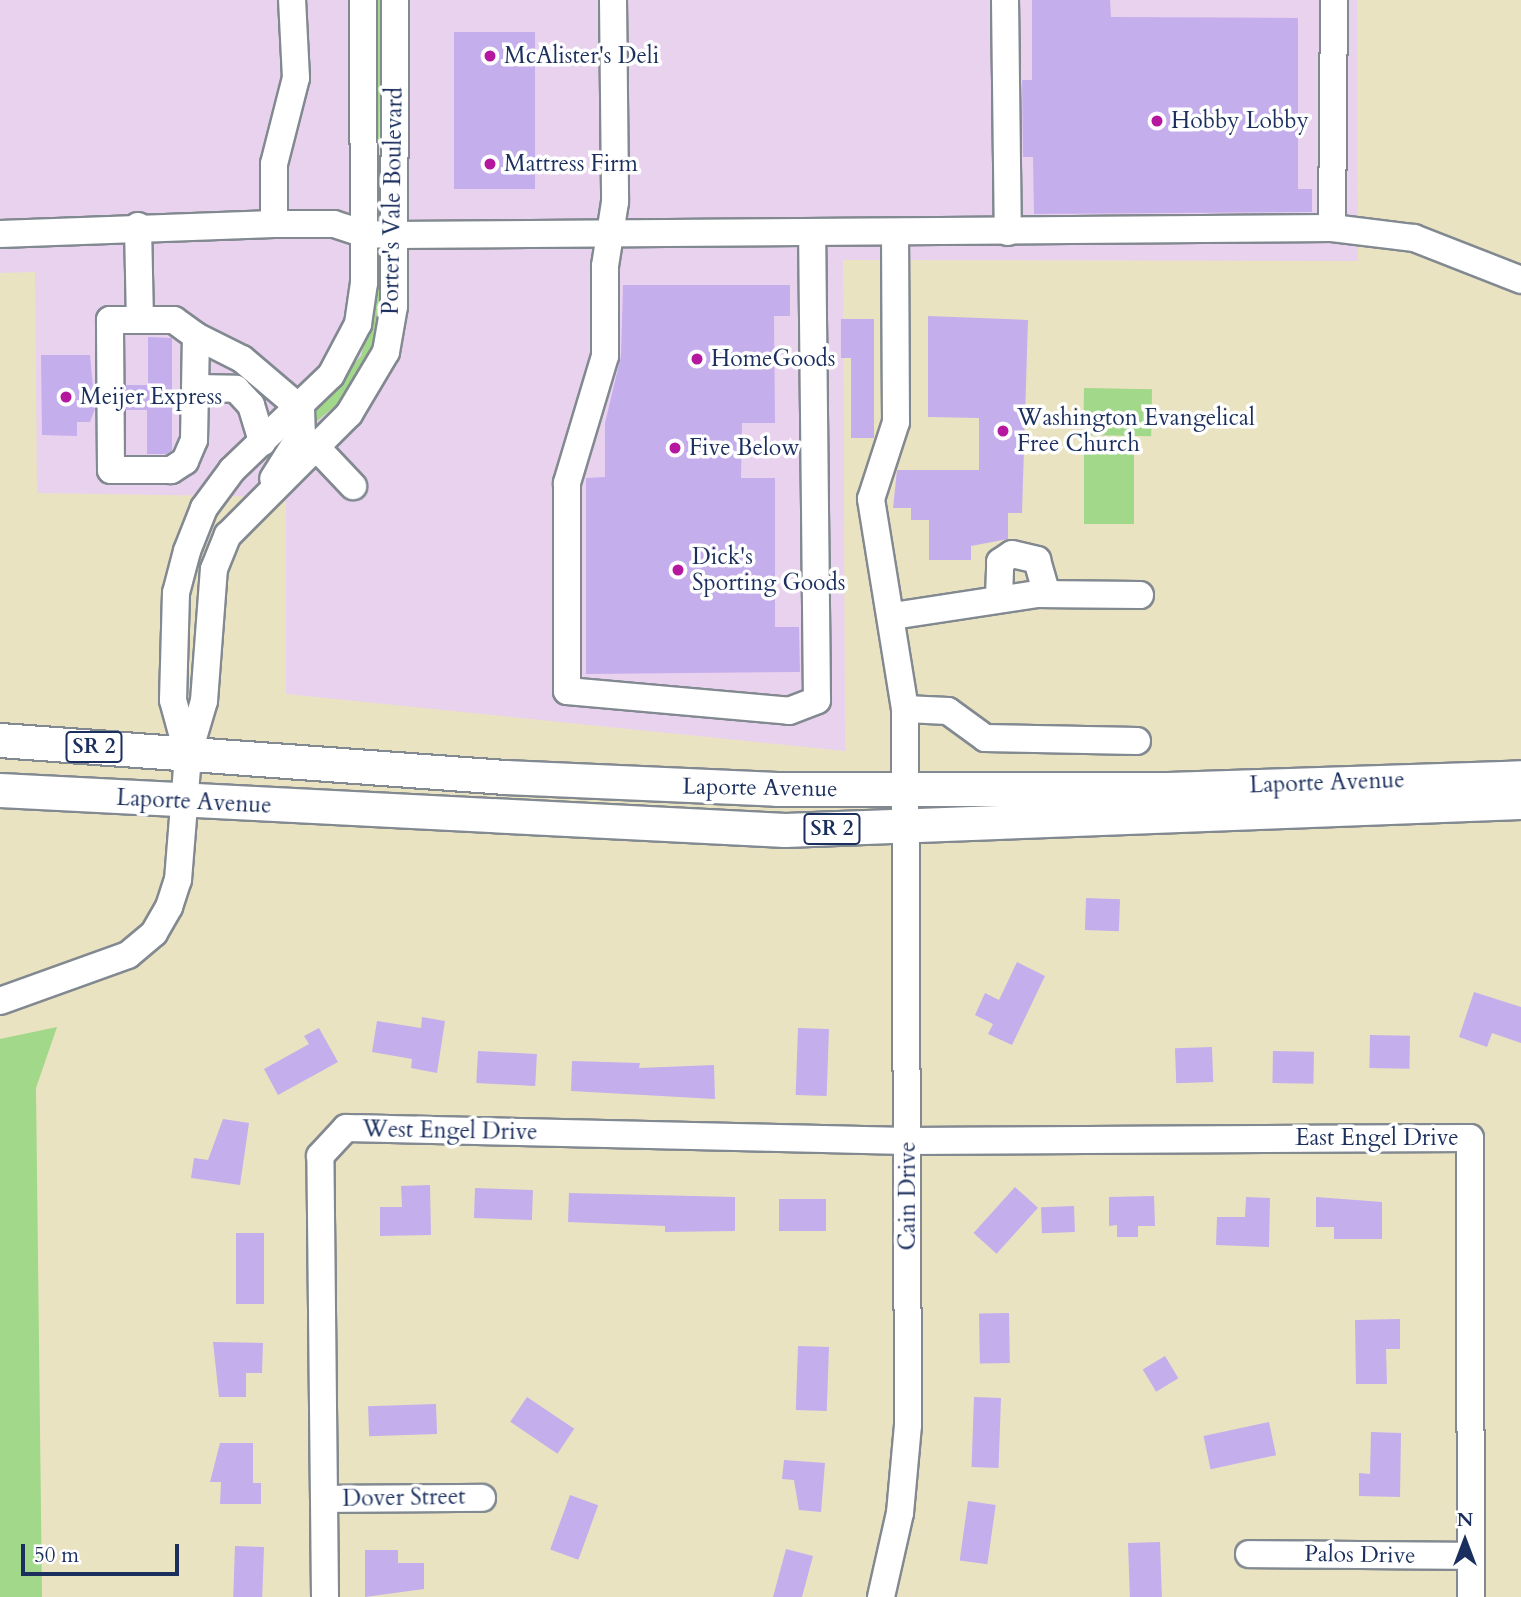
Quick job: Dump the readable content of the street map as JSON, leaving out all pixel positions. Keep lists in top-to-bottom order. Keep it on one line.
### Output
{"streets":{"main road":["SR 2","Laporte Avenue"],"street":["Porter's Vale Boulevard","West Engel Drive","East Engel Drive","Cain Drive","Dover Street","Palos Drive"]},"crossings":[["Porter's Vale Boulevard","Laporte Avenue"],["Laporte Avenue","Cain Drive"],["West Engel Drive","East Engel Drive"],["West Engel Drive","Cain Drive"],["West Engel Drive","Dover Street"],["East Engel Drive","Cain Drive"],["East Engel Drive","Palos Drive"]],"places":["McAlister's Deli","Hobby Lobby","Mattress Firm","HomeGoods","Meijer Express","Washington Evangelical Free Church","Five Below","Dick's Sporting Goods"],"scale_bar":"50 m","north":"top"}
